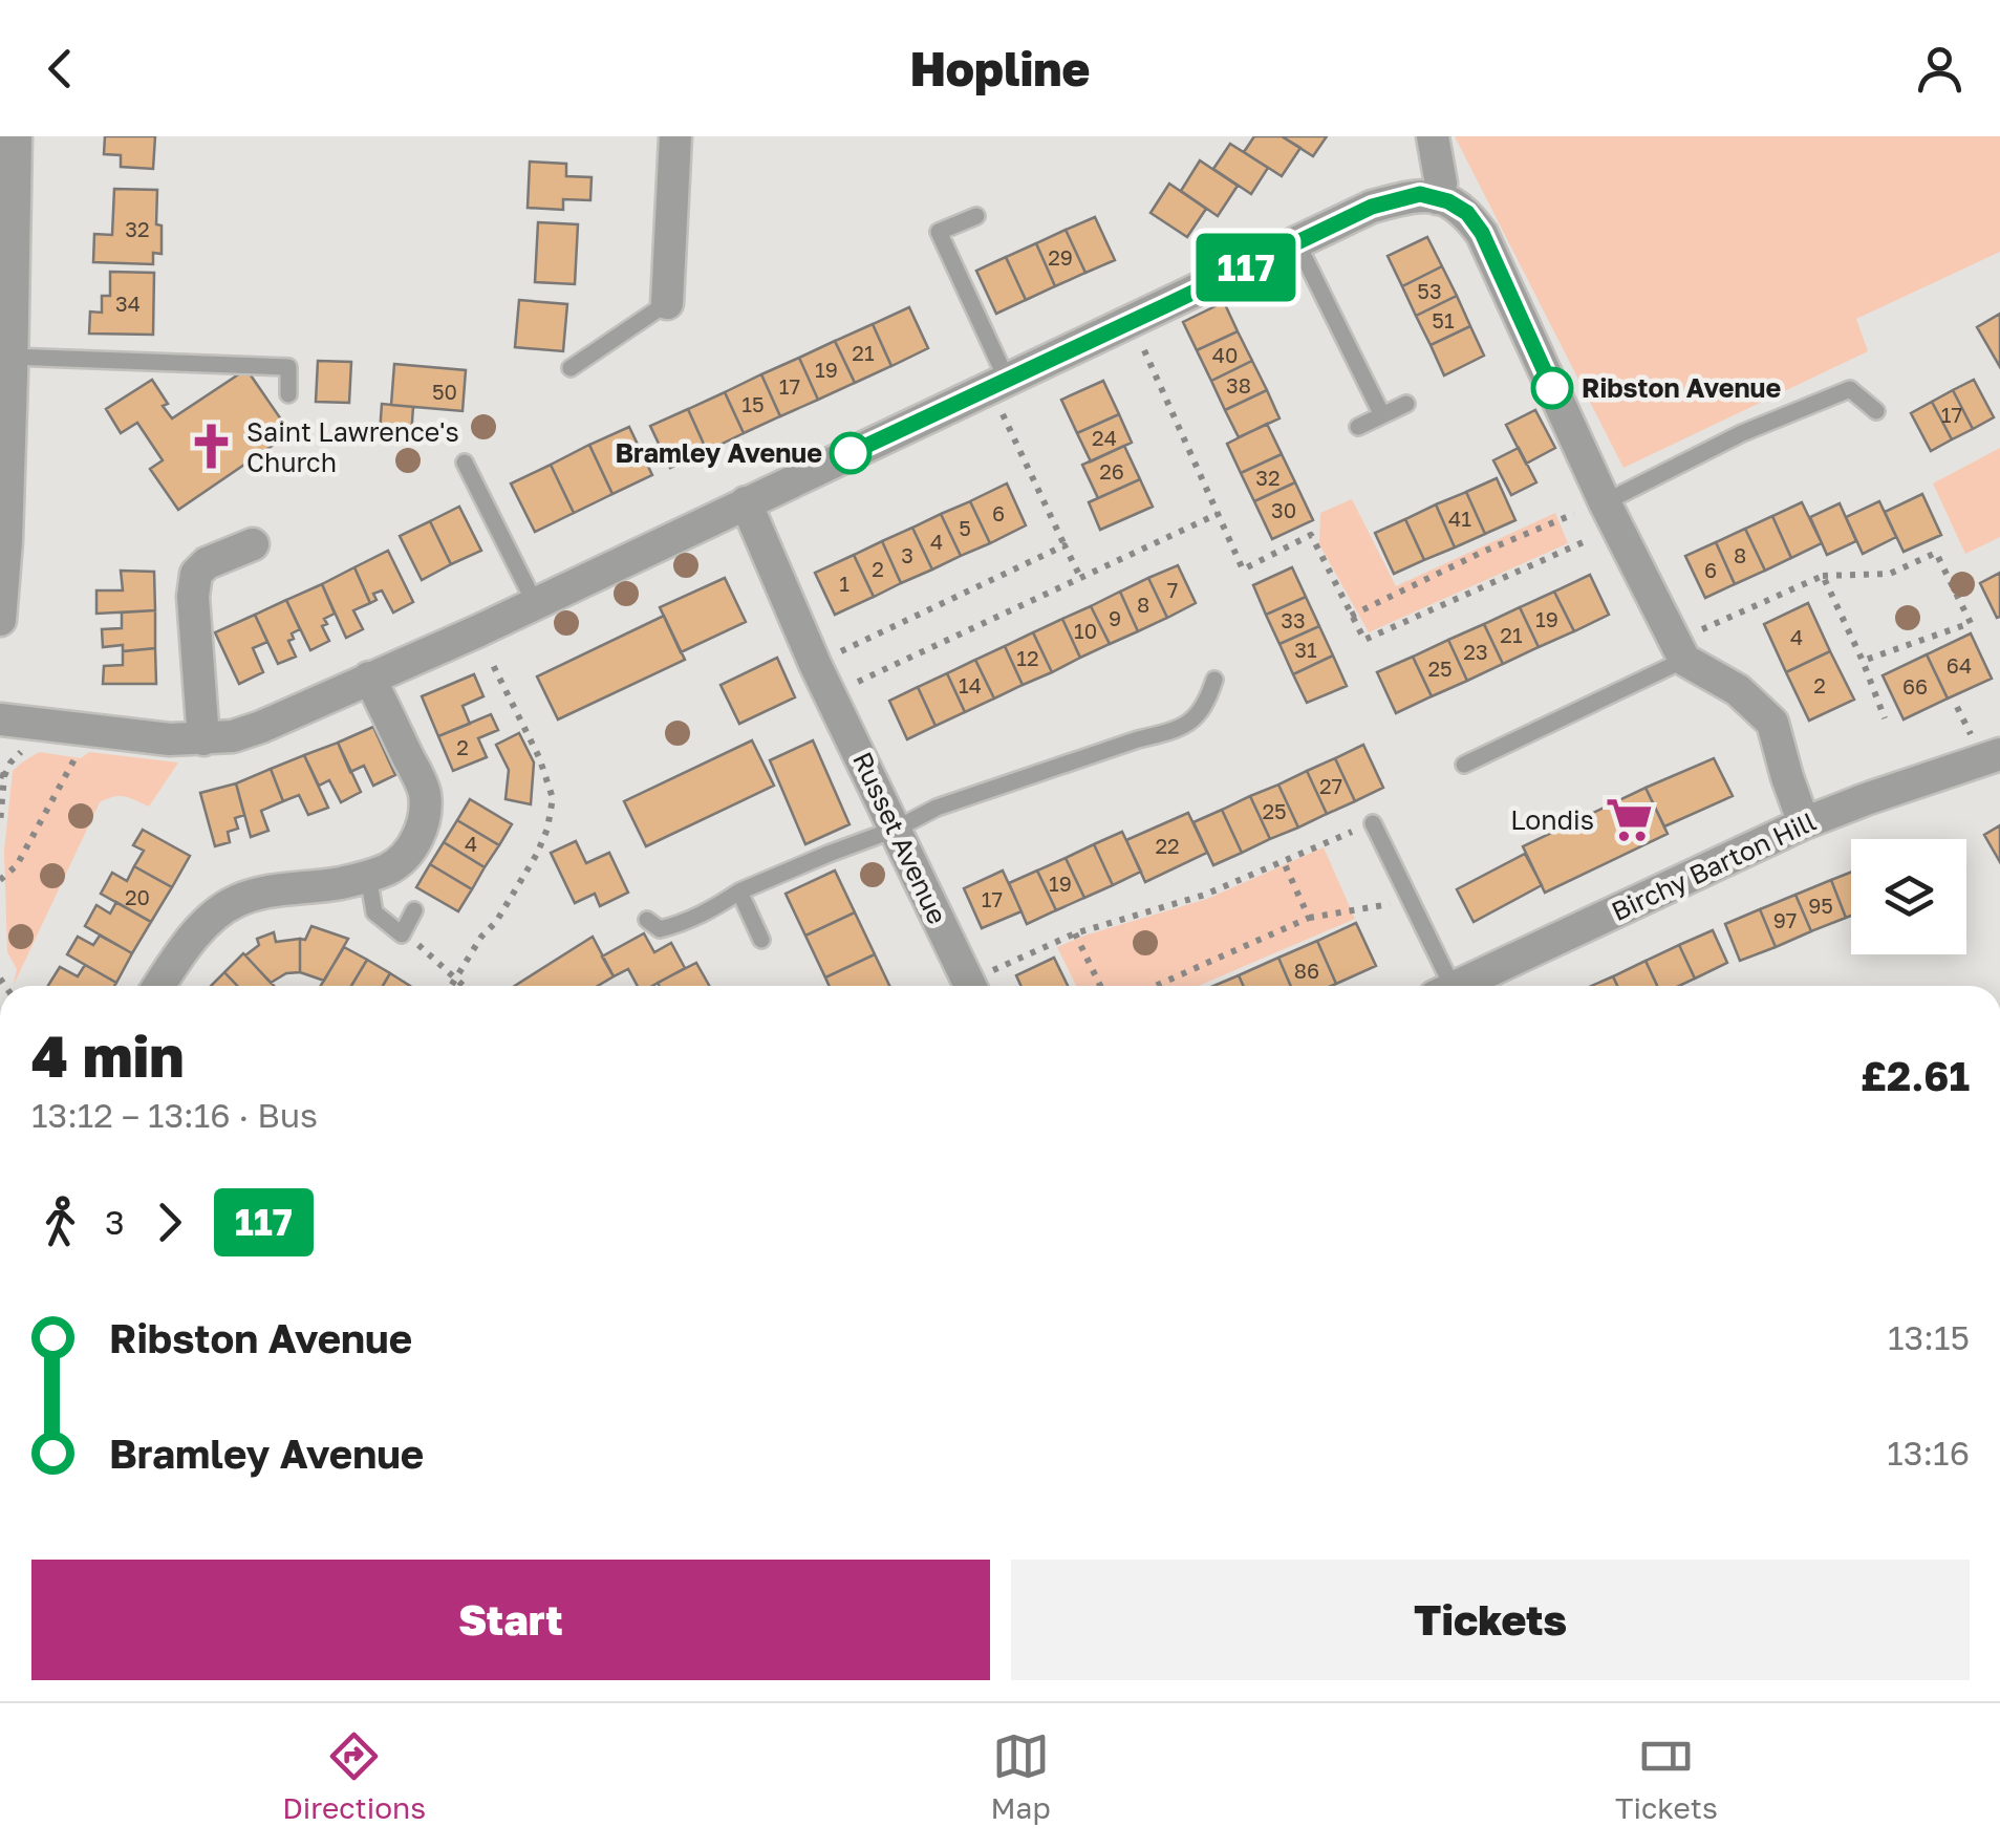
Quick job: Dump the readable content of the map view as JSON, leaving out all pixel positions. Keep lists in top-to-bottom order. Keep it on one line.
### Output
{"streets":{"street":["Russet Avenue","Birchy Barton Hill"]},"places":{"other":["Ribston Avenue","Bramley Avenue"],"church":["Saint Lawrence's Church"],"supermarket":["Londis"]},"lines":["bus line 117"],"house_numbers":["32","29","53","34","51","21","40","19","38","17","50","15","17","24","26","32","30","6","41","5","4","3","8","2","6","1","7","8","9","19","33","10","21","4","31","23","12","64","25","14","2","66","2","27","25","4","22","19","20","17","95","97","86"],"page":{"header":"Hopline","on_map":"117","heading":["4 min","13:12 – 13:16 · Bus","£2.61"],"legs":["3","117"],"list":[{"name":"Ribston Avenue","value":"13:15"},{"name":"Bramley Avenue","value":"13:16"}],"buttons":["Start","Tickets"],"tabs":["Directions","Map","Tickets"]}}
